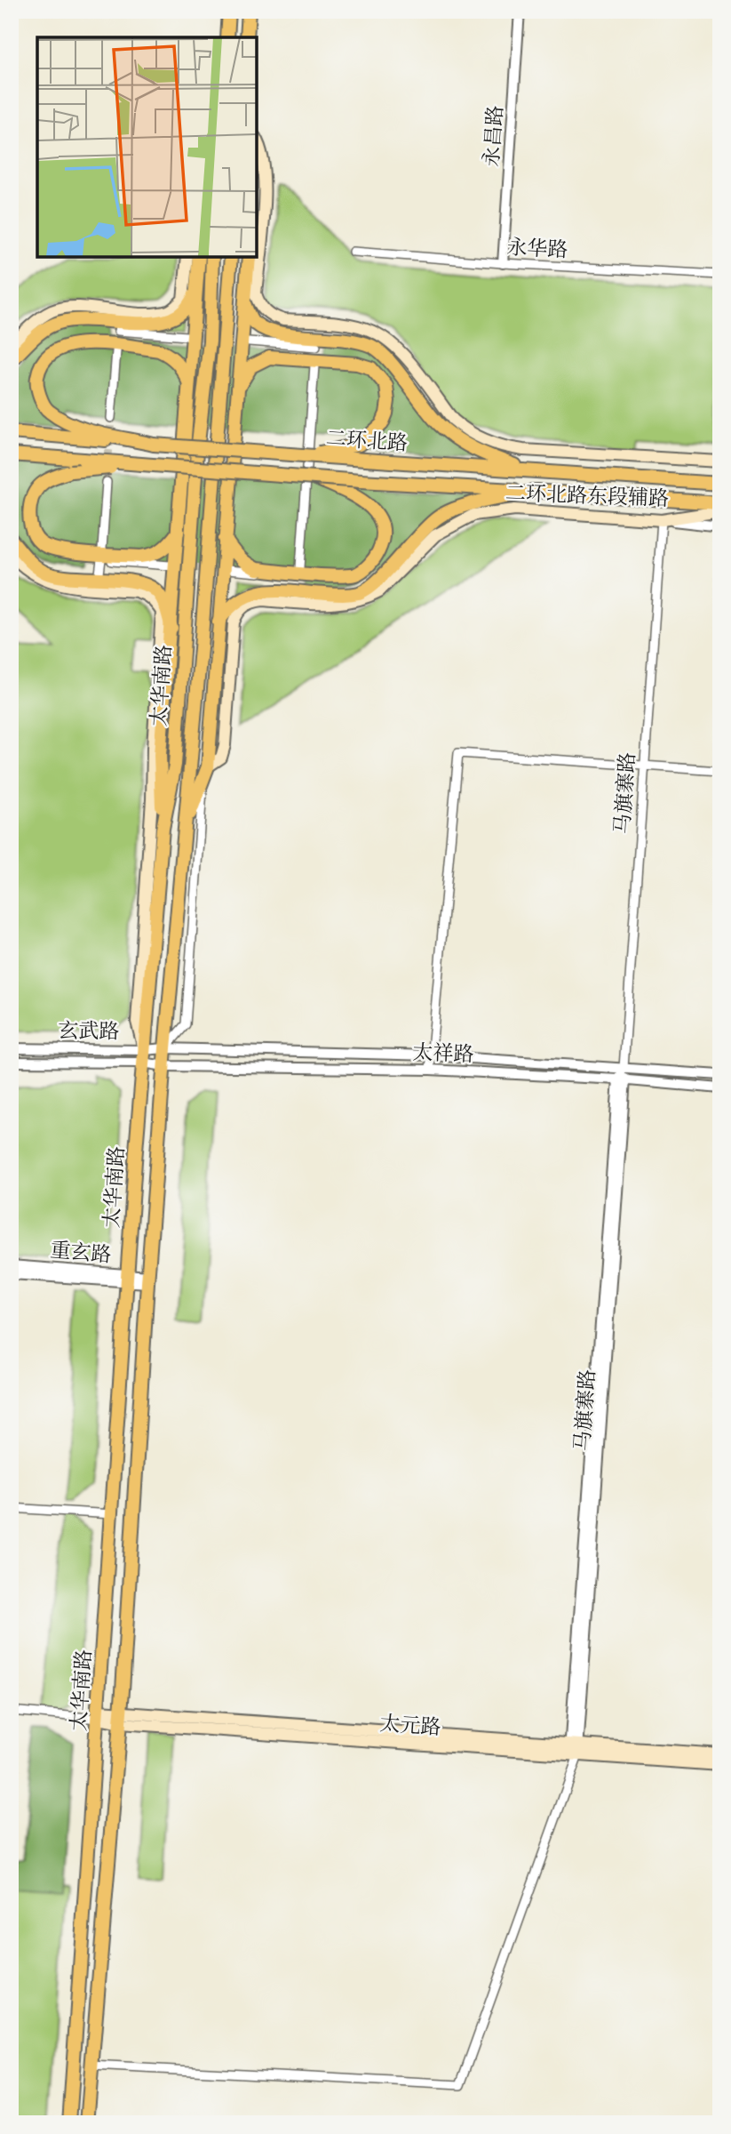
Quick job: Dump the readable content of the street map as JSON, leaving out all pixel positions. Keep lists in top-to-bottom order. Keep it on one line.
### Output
{"streets":{"main road":["二环北路","二环北路东段辅路","太华南路","太元路"],"street":["永昌路","永华路","马旗寨路","玄武路","太祥路","重玄路"]},"crossings":[["永昌路","永华路"],["二环北路东段辅路","马旗寨路"],["太华南路","玄武路"],["太华南路","太祥路"],["太华南路","重玄路"],["太华南路","太元路"],["马旗寨路","太祥路"],["马旗寨路","太元路"],["玄武路","太祥路"]]}
